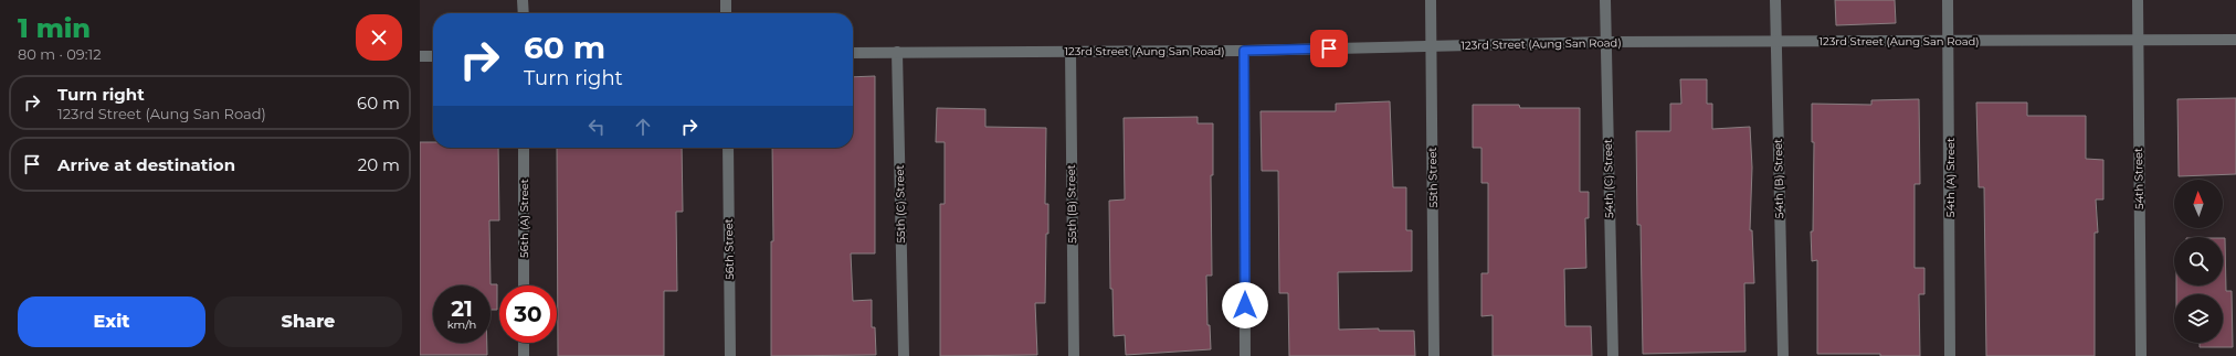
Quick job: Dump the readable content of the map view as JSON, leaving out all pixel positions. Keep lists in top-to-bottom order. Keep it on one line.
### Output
{"streets":{"street":["123rd Street (Aung San Road)","55th Street","54th (A) Street","54th (C) Street","54th (B) Street","54th Street","55th (C) Street","55th (B) Street","56th (A) Street","56th Street"]},"crossings":[["123rd Street (Aung San Road)","55th Street"],["123rd Street (Aung San Road)","54th (A) Street"],["123rd Street (Aung San Road)","54th (C) Street"],["123rd Street (Aung San Road)","54th (B) Street"],["123rd Street (Aung San Road)","54th Street"],["123rd Street (Aung San Road)","55th (C) Street"],["123rd Street (Aung San Road)","55th (B) Street"]],"north":"top","page":{"heading":["1 min","80 m · 09:12"],"turn":["60 m","Turn right"],"list":[{"name":"Turn right","note":"123rd Street (Aung San Road)","value":"60 m"},{"name":"Arrive at destination","value":"20 m"}],"speed":"21 km/h","limit":"30","buttons":["Exit","Share"]}}
